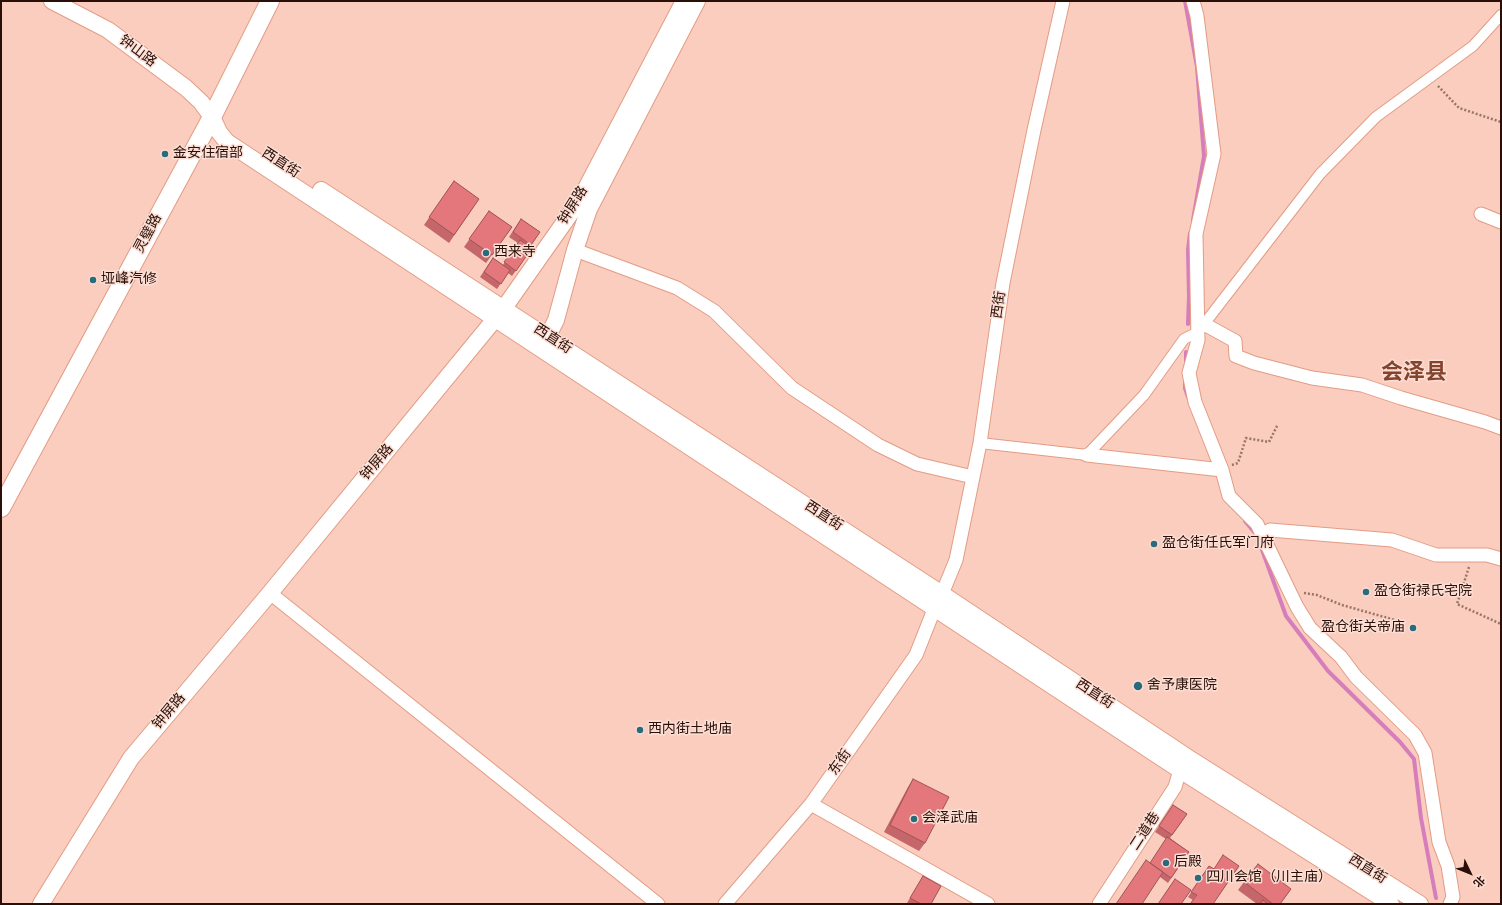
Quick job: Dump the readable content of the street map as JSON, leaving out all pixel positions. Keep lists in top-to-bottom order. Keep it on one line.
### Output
{"streets":{"main road":["灵璧路"],"street":["钟山路","西直街","钟屏路","西街","东街","二道巷"]},"crossings":[["钟山路","西直街"],["钟山路","灵璧路"],["西直街","钟屏路"],["西直街","灵璧路"],["西直街","西街"],["西直街","东街"],["西直街","二道巷"],["西街","东街"]],"districts":["会泽县"],"places":["金安住宿部","西来寺","垭峰汽修","盈仓街任氏军门府","盈仓街禄氏宅院","盈仓街关帝庙","舍予康医院","西内街土地庙","会泽武庙","后殿","四川会馆（川主庙）"],"north":"bottom right"}
